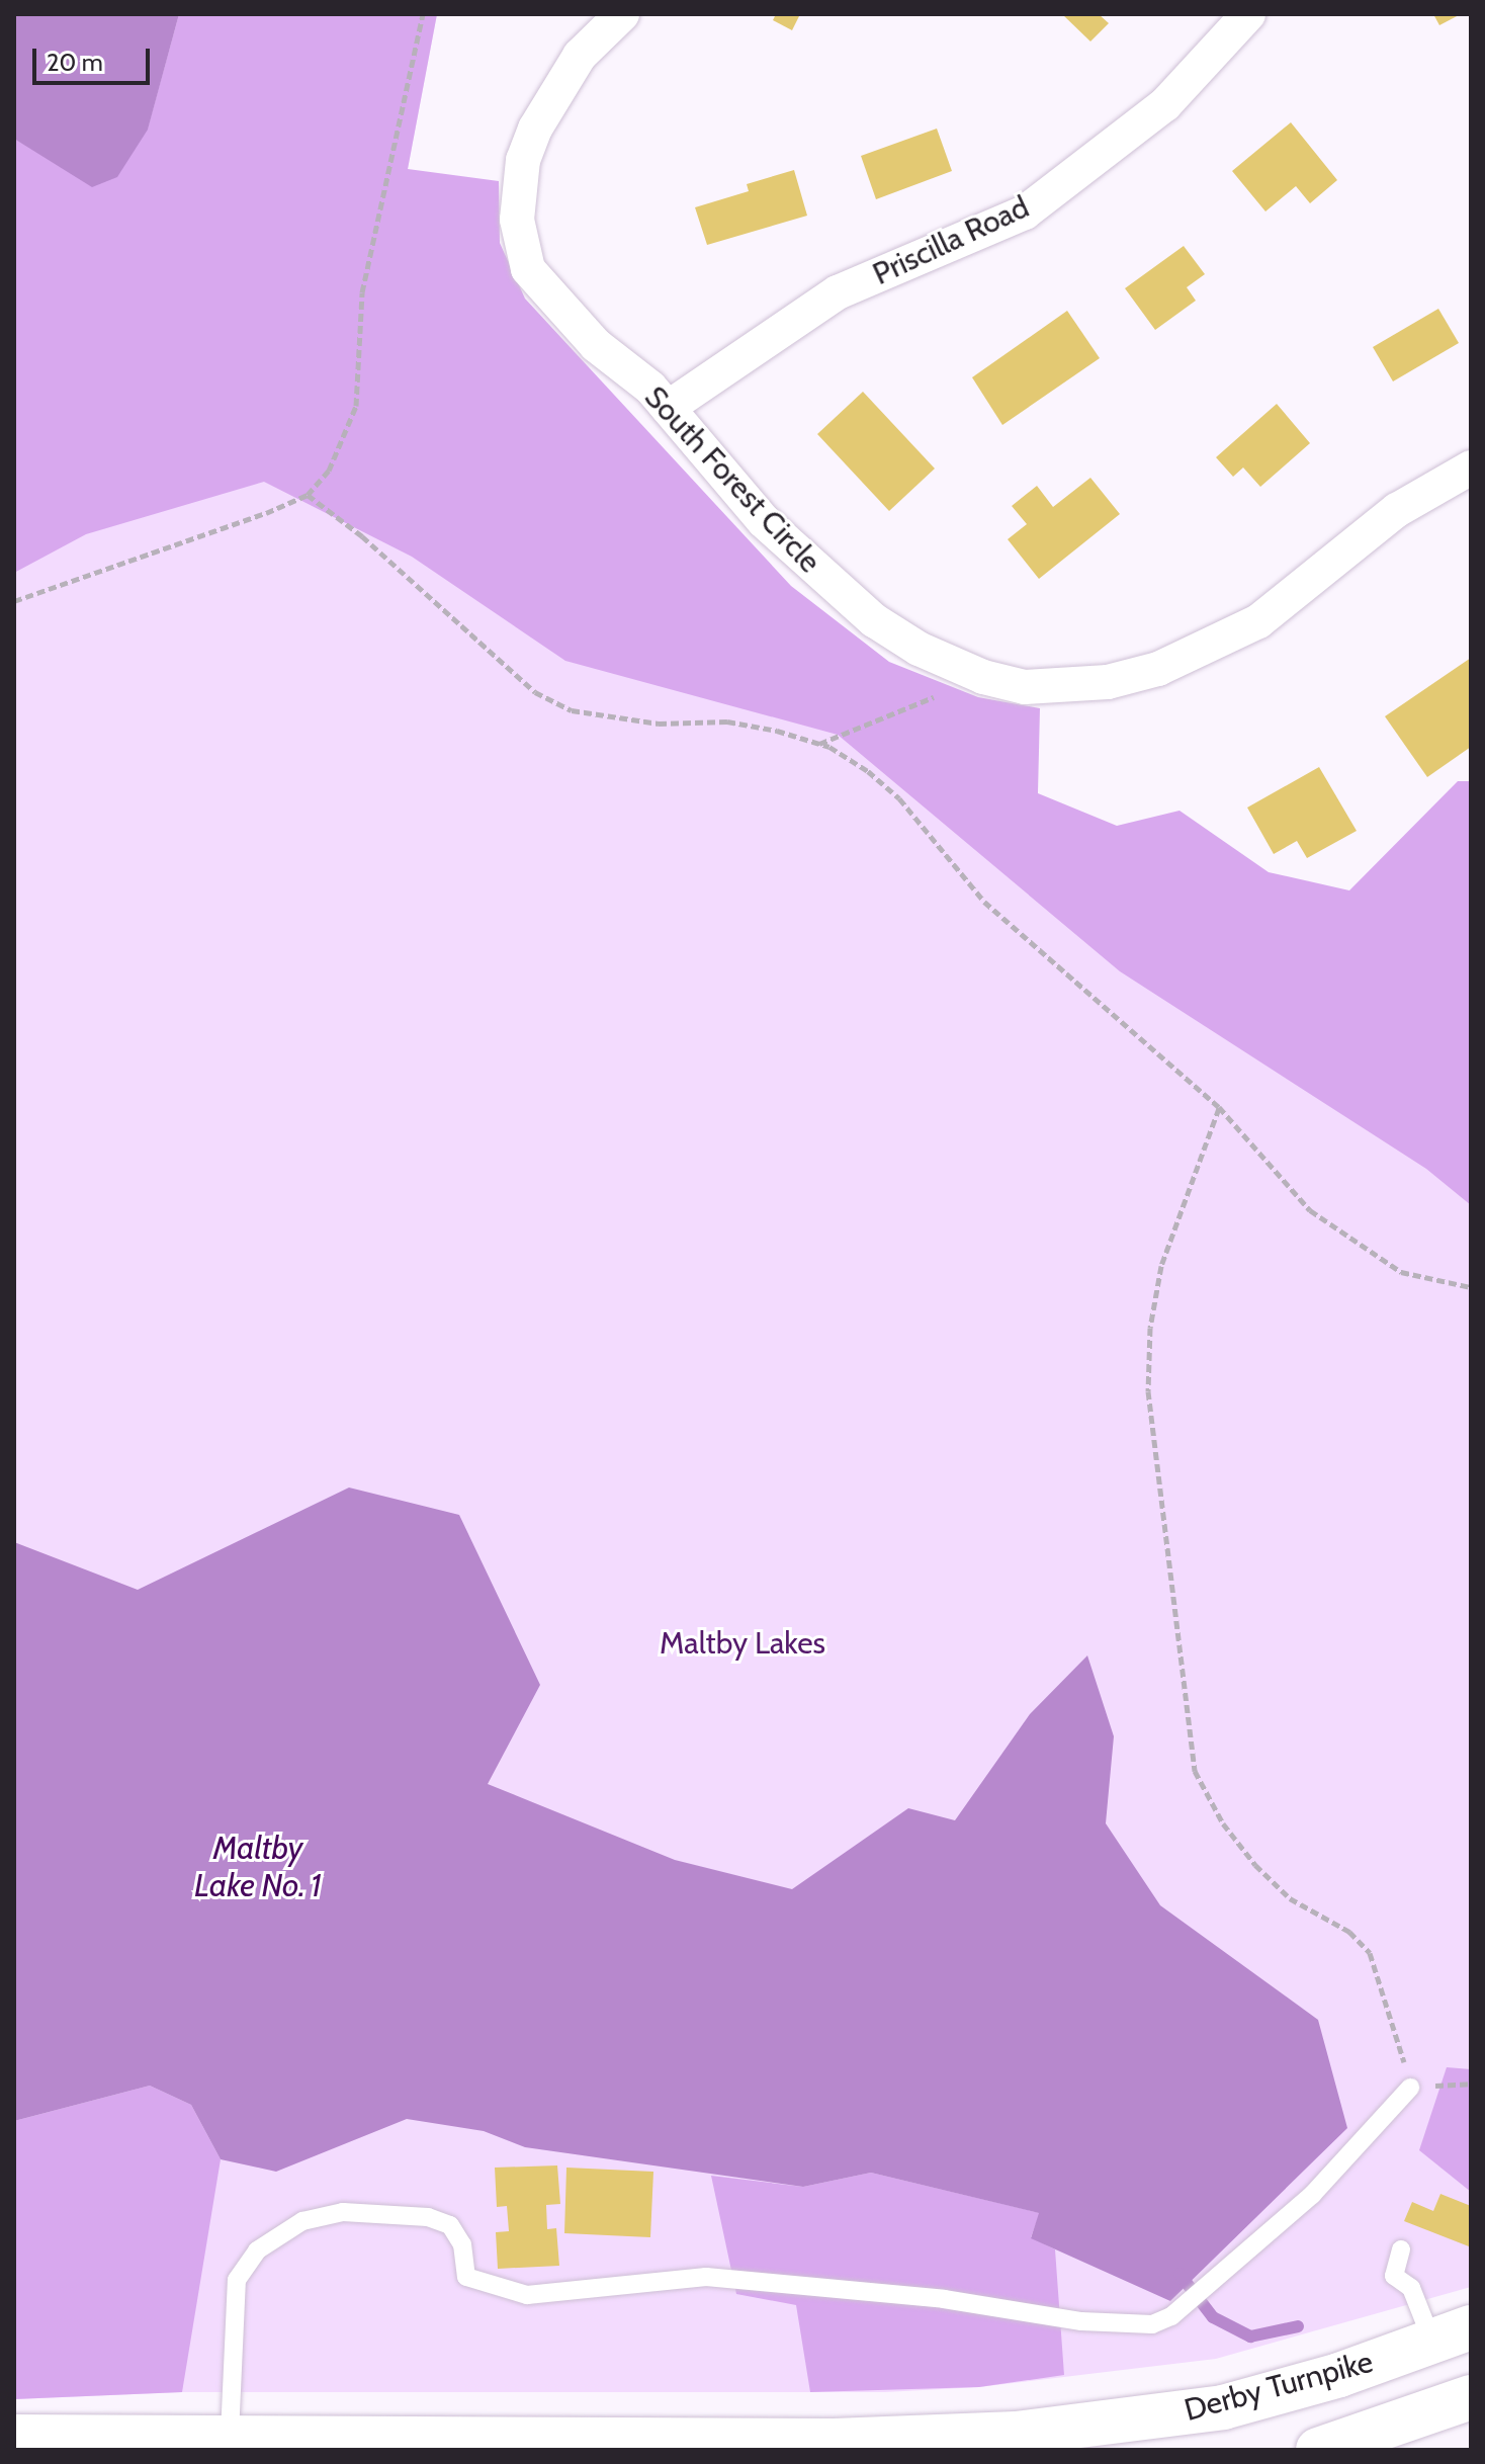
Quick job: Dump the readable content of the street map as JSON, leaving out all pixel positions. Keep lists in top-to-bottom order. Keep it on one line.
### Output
{"streets":{"highway":["Derby Turnpike"],"street":["Priscilla Road","South Forest Circle"]},"crossings":[["Priscilla Road","South Forest Circle"]],"water":["Maltby Lake No. 1"],"parks":["Maltby Lakes"],"scale_bar":"20 m"}
